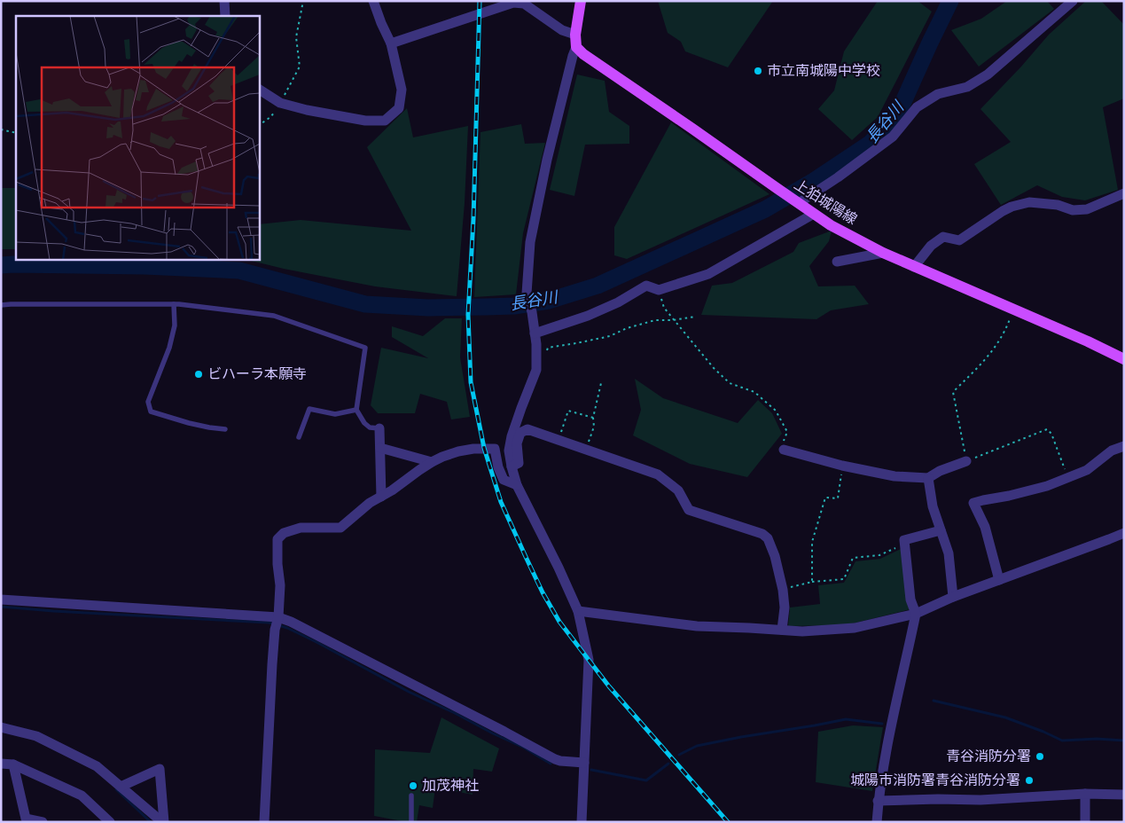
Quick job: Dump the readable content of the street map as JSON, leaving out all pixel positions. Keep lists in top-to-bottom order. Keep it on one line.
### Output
{"streets":{"main road":["上狛城陽線"]},"water":["長谷川"],"places":["市立南城陽中学校","ビハーラ本願寺","青谷消防分署","城陽市消防署青谷消防分署","加茂神社"]}
